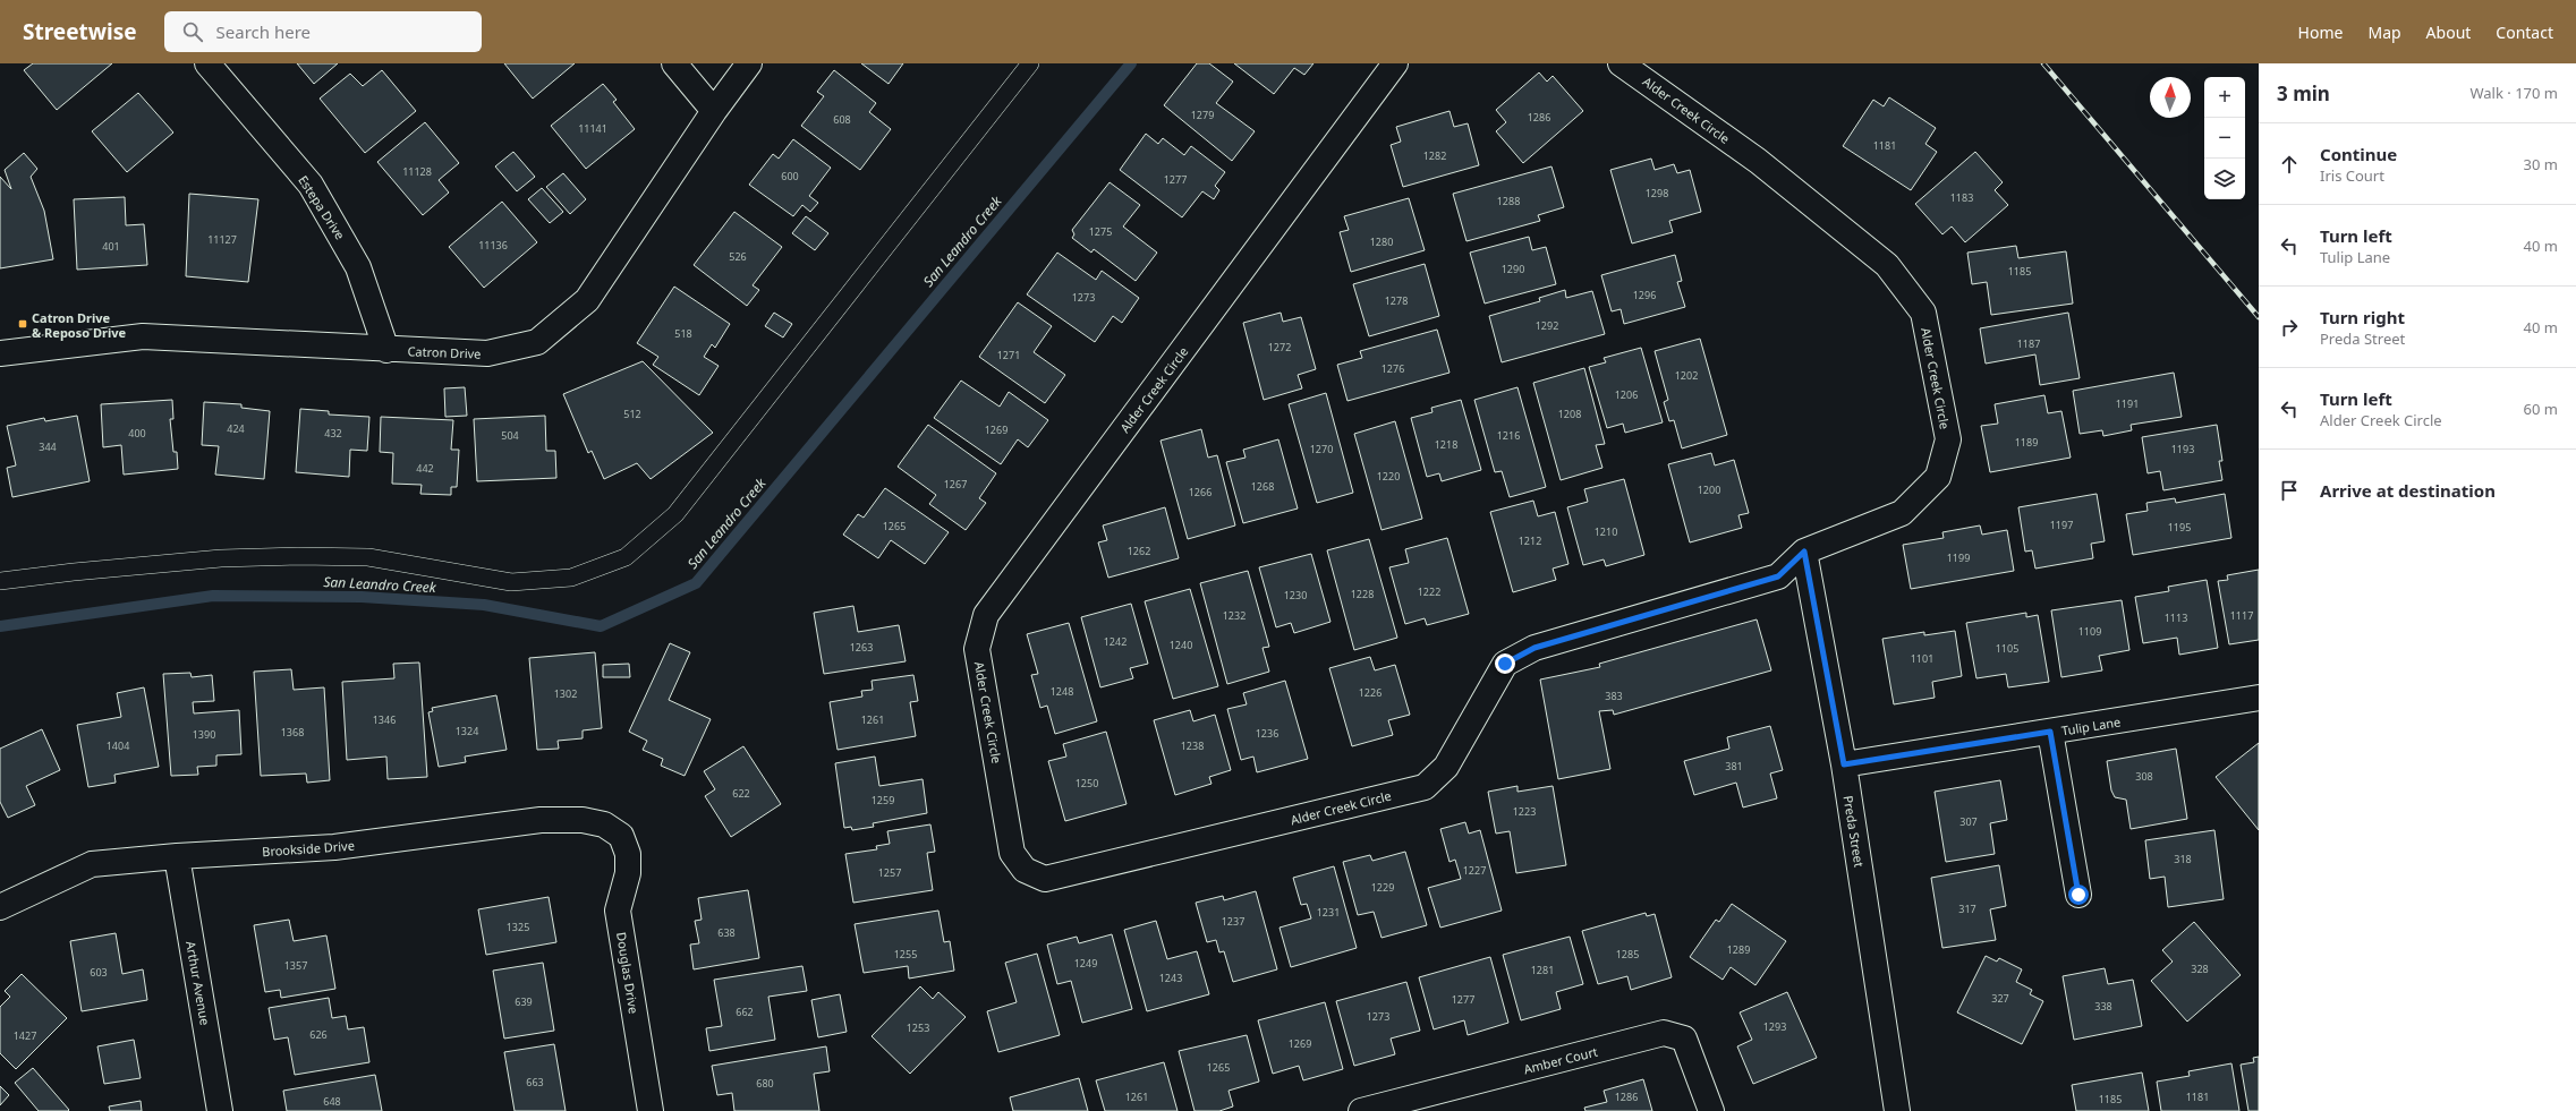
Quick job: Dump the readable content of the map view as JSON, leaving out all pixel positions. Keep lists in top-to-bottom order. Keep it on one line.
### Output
{"streets":{"street":["Alder Creek Circle","Estepa Drive","Catron Drive","Tulip Lane","Preda Street","Brookside Drive","Douglas Drive","Arthur Avenue","Amber Court"]},"crossings":[["Alder Creek Circle","Preda Street"],["Estepa Drive","Catron Drive"],["Tulip Lane","Preda Street"],["Brookside Drive","Douglas Drive"],["Brookside Drive","Arthur Avenue"]],"water":["San Leandro Creek"],"places":{"transit":["Catron Drive & Reposo Drive"]},"house_numbers":["1279","1286","608","11141","1181","1282","11128","600","1277","1298","1183","1288","1275","11127","1280","11136","401","526","1290","1185","1296","1273","1278","1292","518","1187","1272","1271","1276","1202","1206","1191","512","1208","424","1269","400","432","504","1216","1189","1218","344","1270","1193","442","1220","1267","1268","1200","1266","1197","1265","1195","1210","1212","1262","1199","1222","1228","1230","1232","1117","1113","1109","1242","1240","1263","1105","1101","1248","1226","1302","383","1346","1261","1324","1368","1236","1390","1404","1238","381","308","1250","622","1259","1223","307","318","1227","1257","1229","317","1231","1237","1325","638","1289","1255","1285","1249","1357","328","1281","603","1243","327","1277","639","338","662","1273","1293","1253","626","1427","1269","1265","663","680","1261","1286","1181","1185","648"],"north":"top","page":{"header":"Streetwise","search":"Search here","nav":["Home","Map","About","Contact"],"heading":["3 min","Walk · 170 m"],"map_buttons":["+","−"],"list":[["Continue","Iris Court","30 m"],["Turn left","Tulip Lane","40 m"],["Turn right","Preda Street","40 m"],["Turn left","Alder Creek Circle","60 m"],"Arrive at destination"]}}
